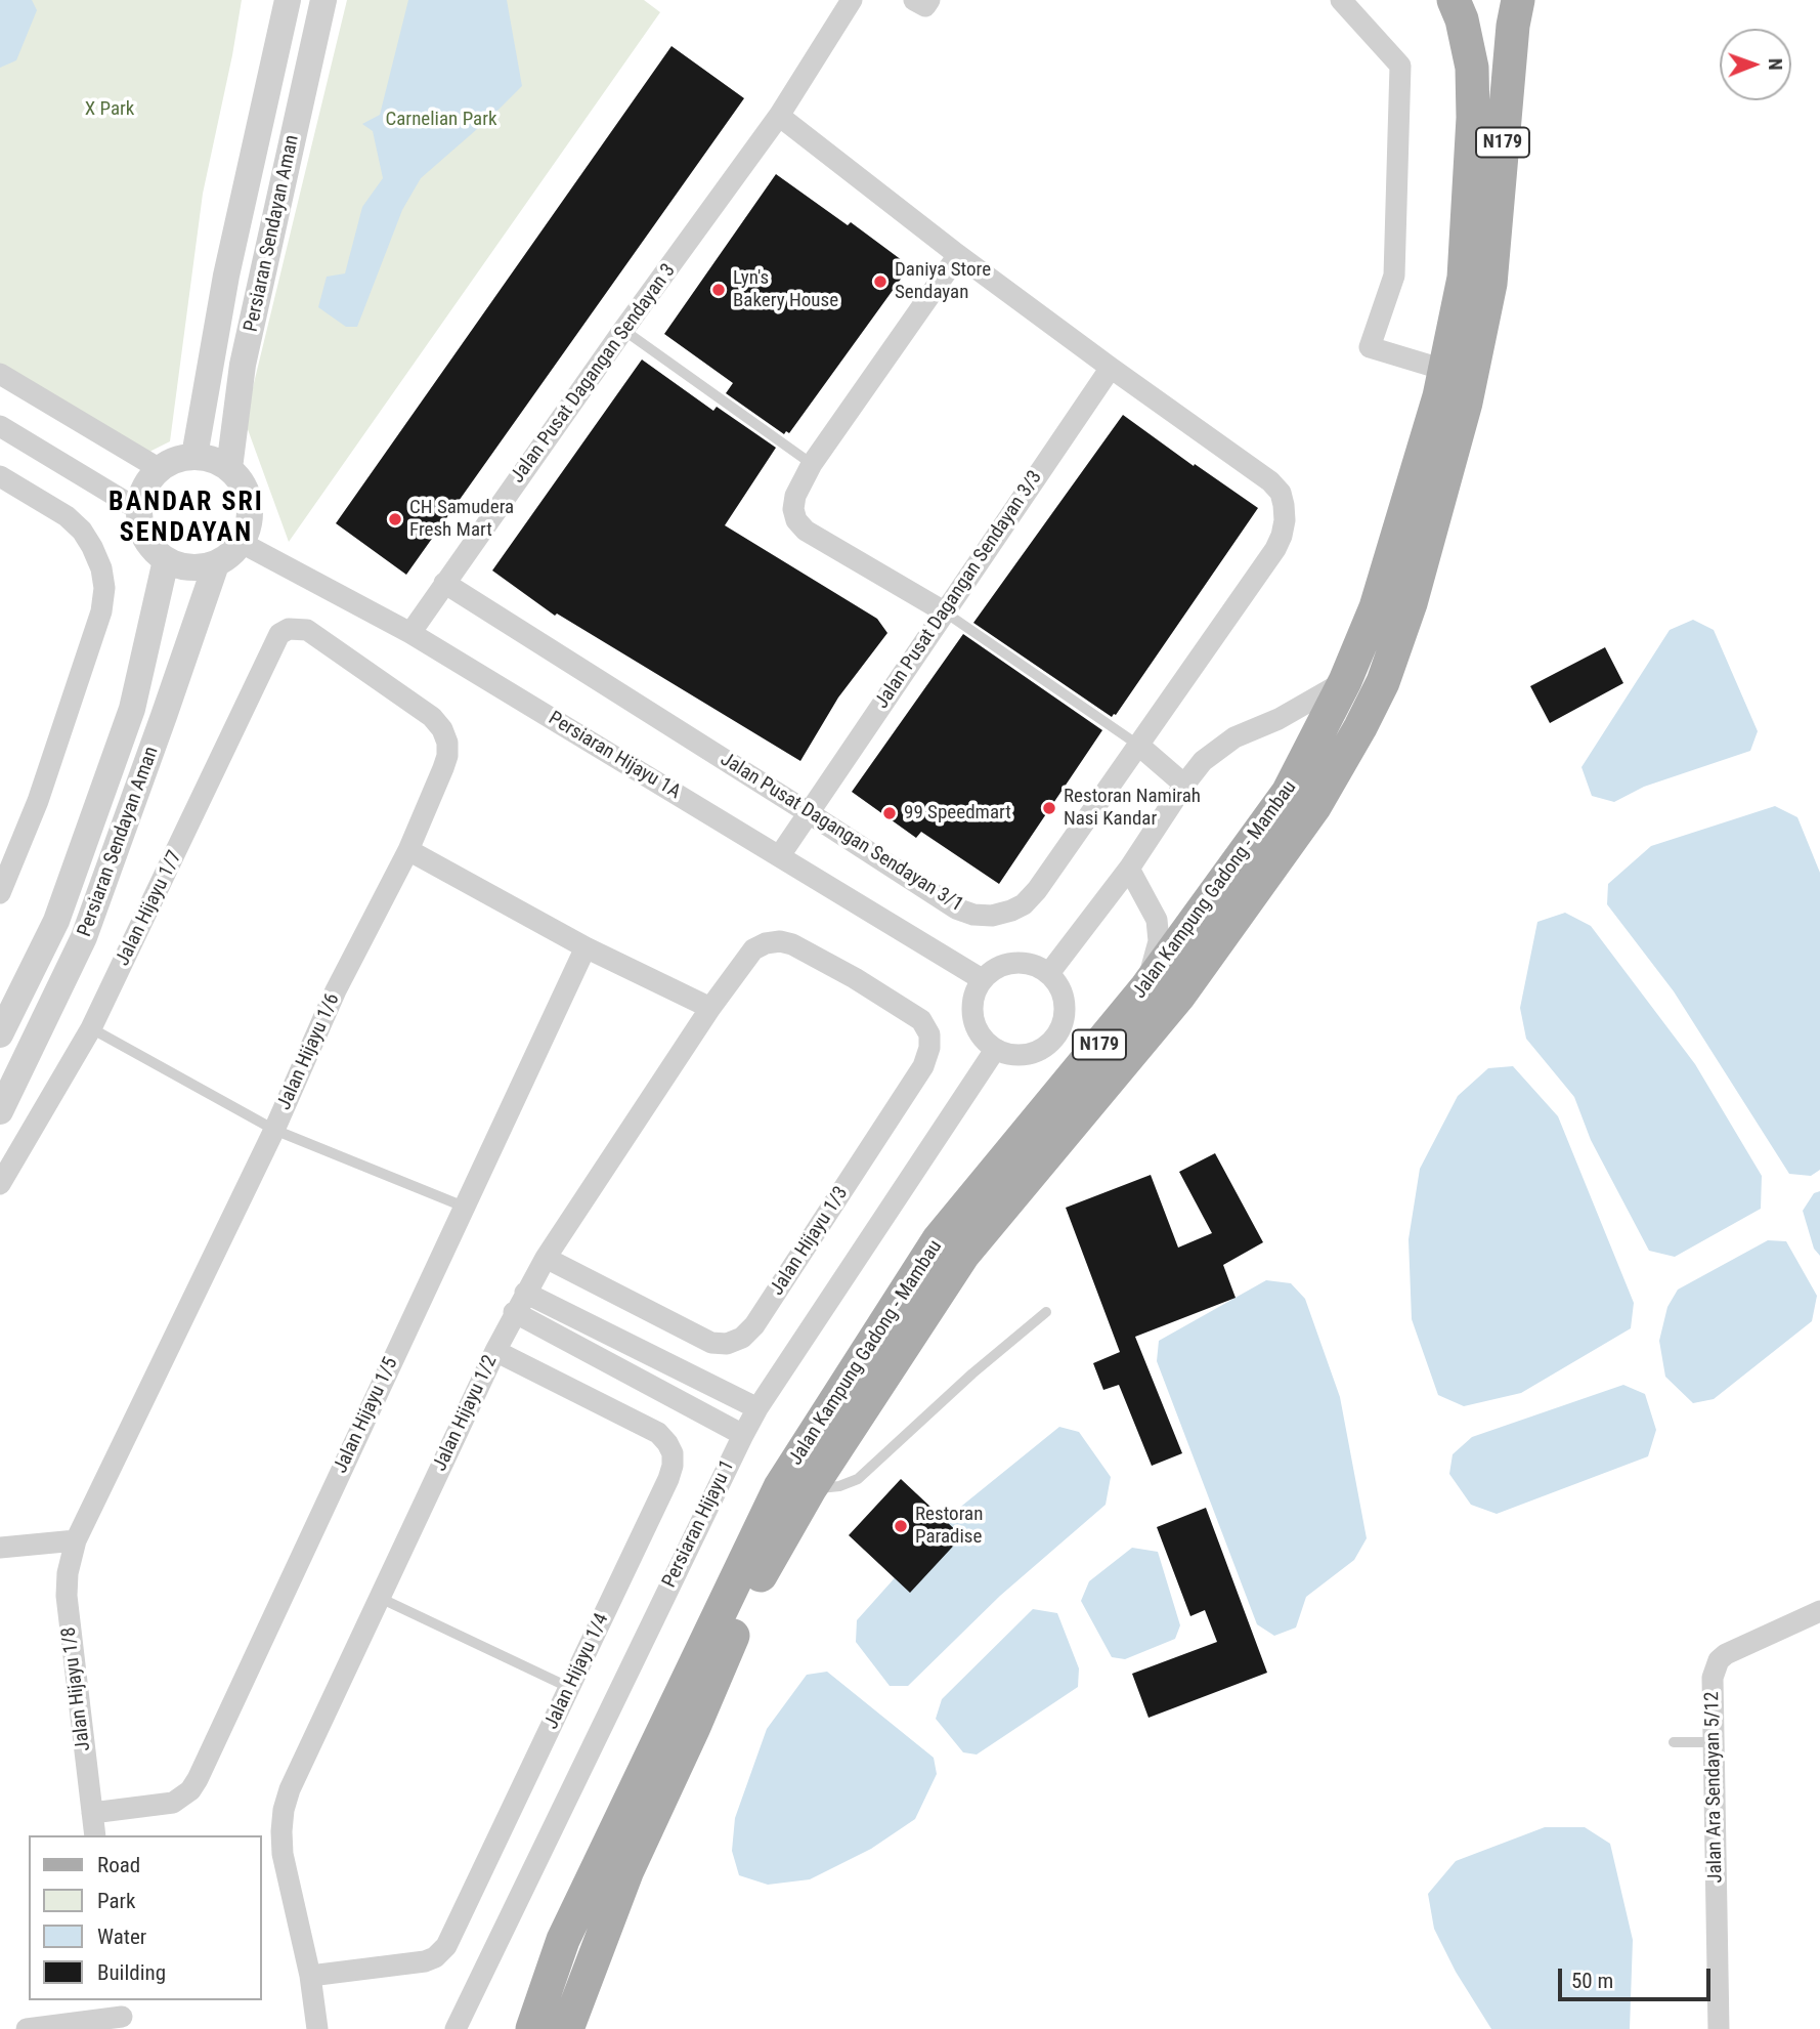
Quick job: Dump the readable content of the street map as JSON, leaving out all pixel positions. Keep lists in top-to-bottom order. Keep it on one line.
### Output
{"streets":{"main road":["N179","Jalan Kampung Gadong - Mambau"],"street":["Persiaran Sendayan Aman","Jalan Pusat Dagangan Sendayan 3","Jalan Pusat Dagangan Sendayan 3/3","Persiaran Hijayu 1A","Jalan Pusat Dagangan Sendayan 3/1","Jalan Hijayu 1/7","Jalan Hijayu 1/6","Jalan Hijayu 1/3","Jalan Hijayu 1/2","Jalan Hijayu 1/5","Persiaran Hijayu 1","Jalan Hijayu 1/4","Jalan Hijayu 1/8","Jalan Ara Sendayan 5/12"]},"crossings":[["Persiaran Sendayan Aman","Persiaran Hijayu 1A"],["Jalan Pusat Dagangan Sendayan 3","Persiaran Hijayu 1A"],["Jalan Pusat Dagangan Sendayan 3","Jalan Pusat Dagangan Sendayan 3/1"],["Jalan Pusat Dagangan Sendayan 3/3","Persiaran Hijayu 1A"],["Jalan Pusat Dagangan Sendayan 3/3","Jalan Pusat Dagangan Sendayan 3/1"],["Persiaran Hijayu 1A","Persiaran Hijayu 1"],["Jalan Hijayu 1/7","Jalan Hijayu 1/6"],["Jalan Hijayu 1/6","Jalan Hijayu 1/8"],["Jalan Hijayu 1/3","Jalan Hijayu 1/2"],["Jalan Hijayu 1/2","Jalan Hijayu 1/4"],["Jalan Hijayu 1/5","Jalan Hijayu 1/8"]],"districts":["BANDAR SRI SENDAYAN"],"parks":["X Park","Carnelian Park"],"places":["Daniya Store Sendayan","Lyn's Bakery House","CH Samudera Fresh Mart","Restoran Namirah Nasi Kandar","99 Speedmart","Restoran Paradise"],"legend":["Road","Park","Water","Building"],"scale_bar":"50 m","north":"right"}
